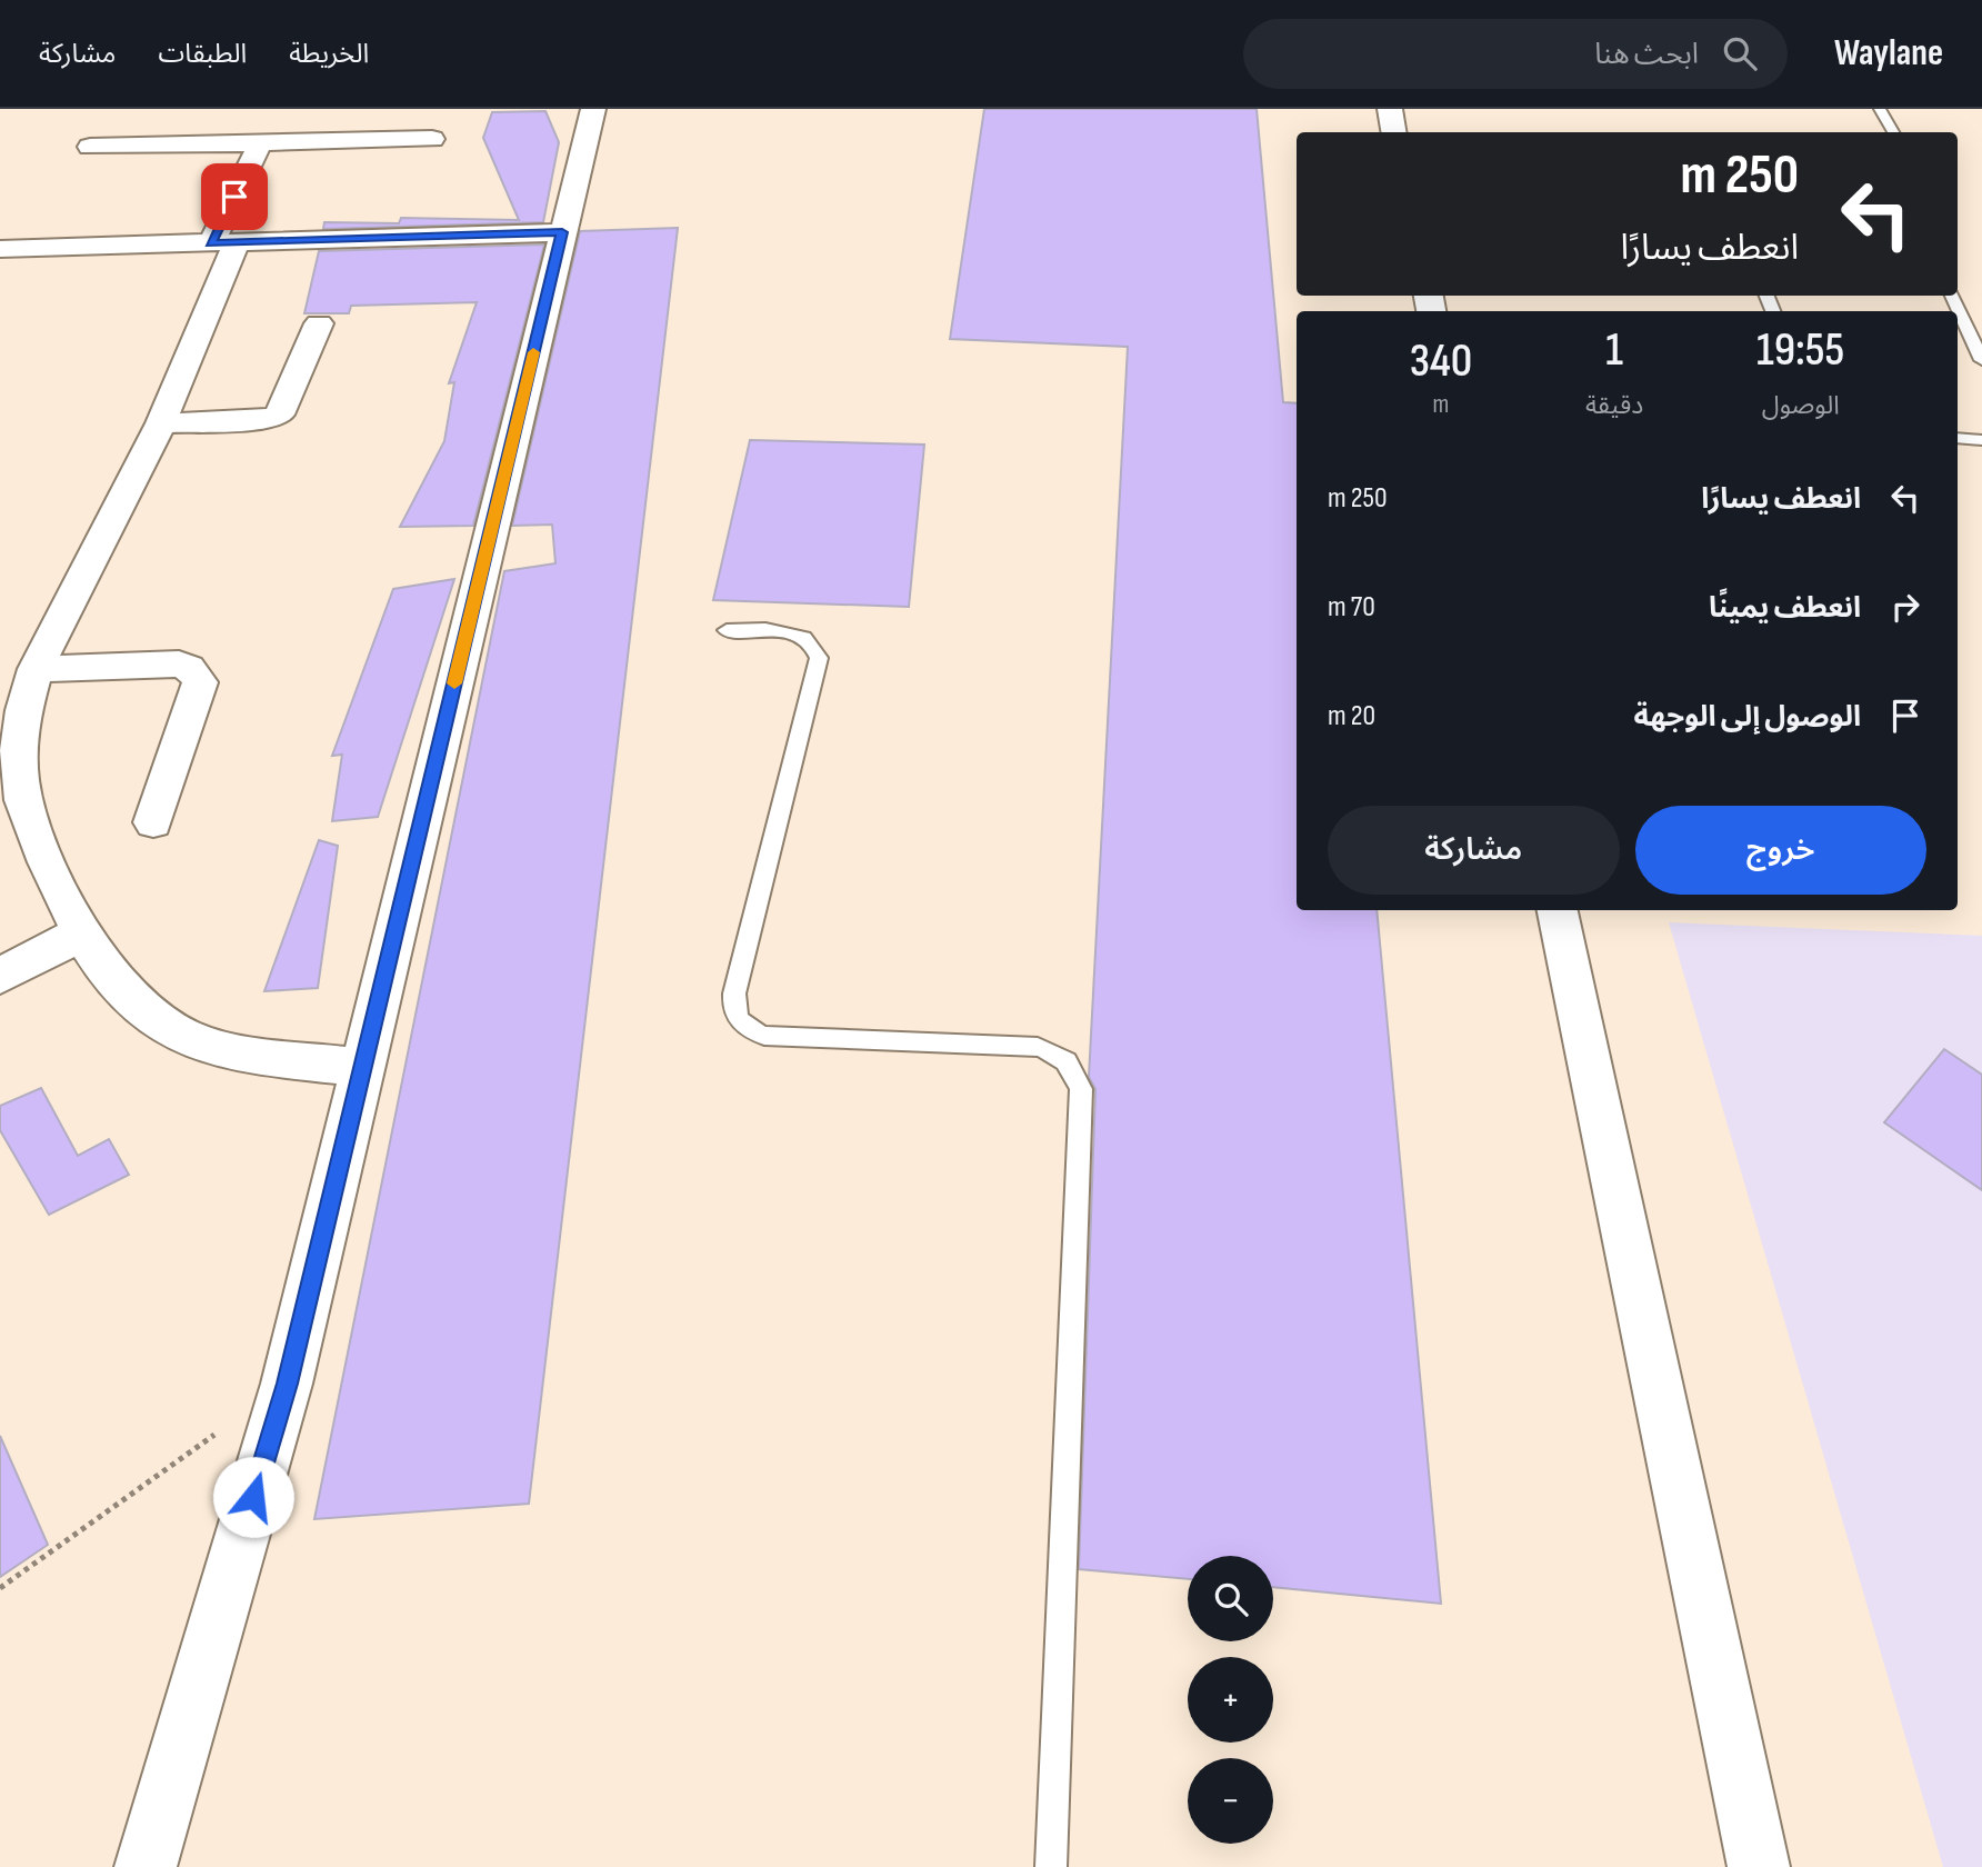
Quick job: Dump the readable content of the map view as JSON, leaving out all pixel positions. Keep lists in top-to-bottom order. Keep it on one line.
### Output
{"page":{"header":"Waylane","search":"ابحث هنا","nav":["الخريطة","الطبقات","مشاركة"],"turn":["250 m","انعطف يسارًا"],"eta":["19:55","الوصول","1","دقيقة","340","m"],"list":[{"name":"انعطف يسارًا","value":"250 m"},{"name":"انعطف يمينًا","value":"70 m"},{"name":"الوصول إلى الوجهة","value":"20 m"}],"buttons":["خروج","مشاركة"],"map_buttons":["+","−"]}}
